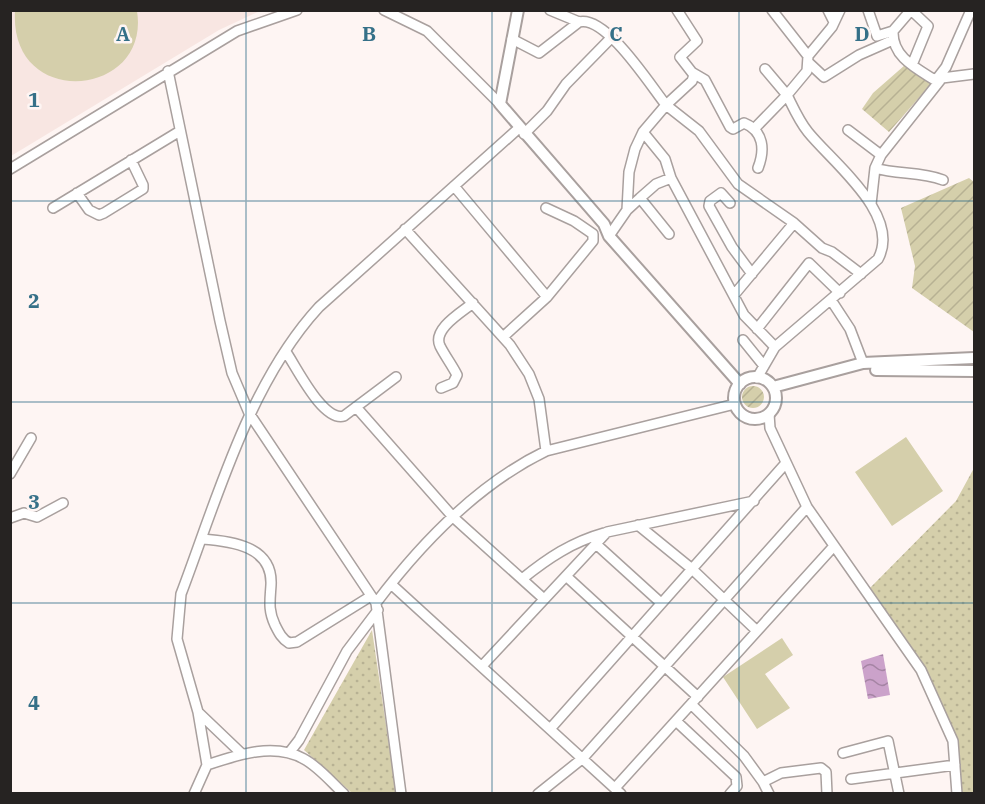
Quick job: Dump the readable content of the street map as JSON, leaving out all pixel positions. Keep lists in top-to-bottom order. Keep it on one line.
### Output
{"grid":{"columns":["A","B","C","D"],"rows":["1","2","3","4"]}}
